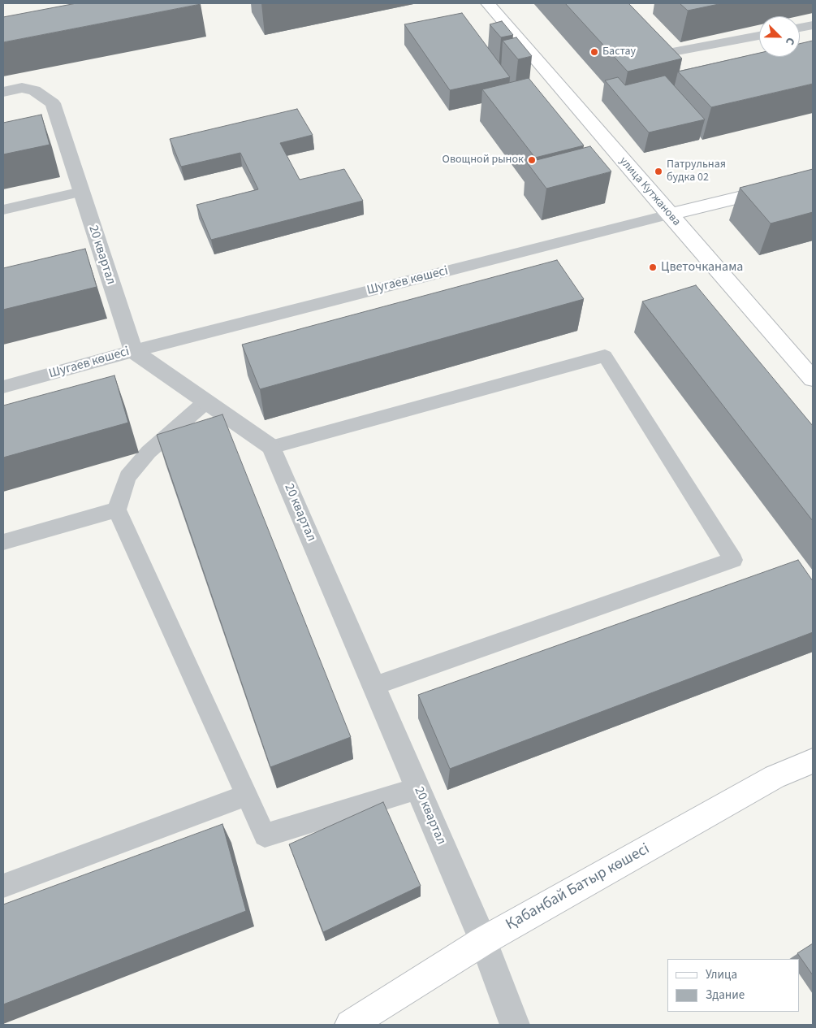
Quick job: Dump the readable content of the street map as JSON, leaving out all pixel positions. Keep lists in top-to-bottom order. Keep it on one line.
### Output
{"streets":{"main road":["улица Кутжанова","Шугаев көшесі","Қабанбай Батыр көшесі"],"street":["20 квартал"]},"crossings":[["улица Кутжанова","Шугаев көшесі"],["20 квартал","Шугаев көшесі"],["20 квартал","Қабанбай Батыр көшесі"]],"places":["Бастау","Овощной рынок","Патрульная будка 02","Цветочканама"],"legend":["Улица","Здание"],"north":"bottom right"}
